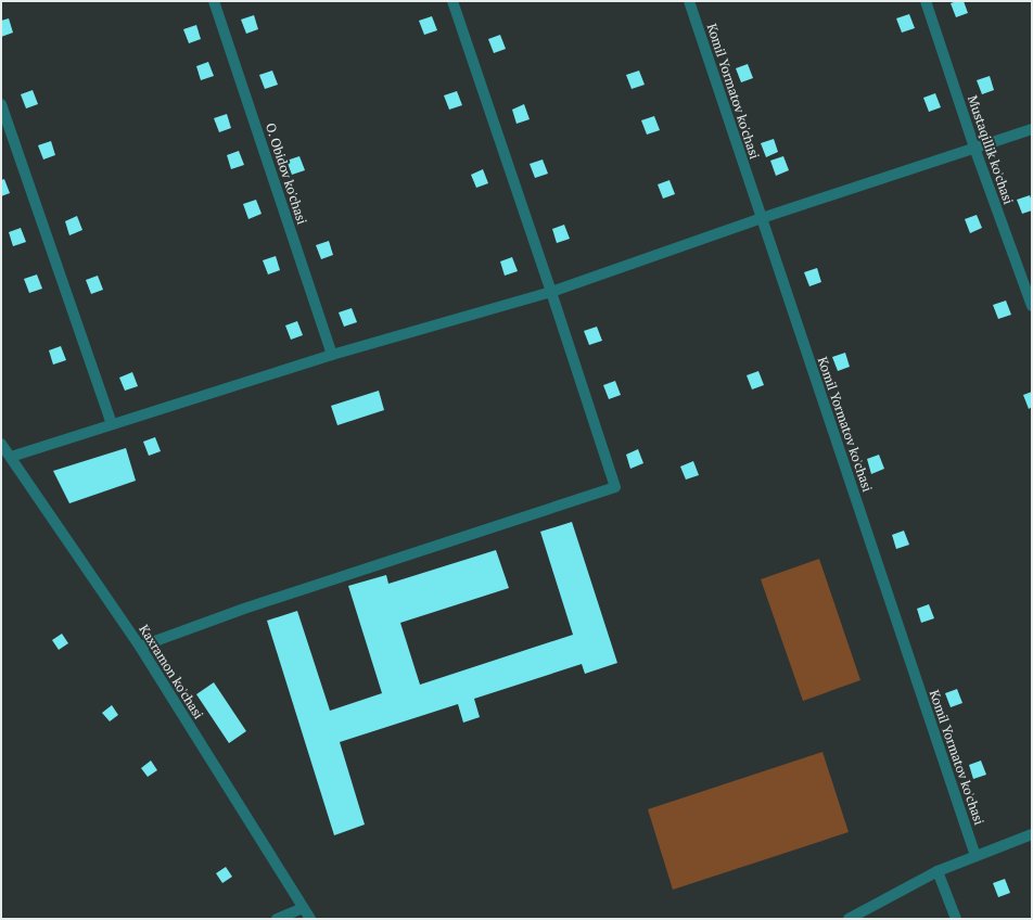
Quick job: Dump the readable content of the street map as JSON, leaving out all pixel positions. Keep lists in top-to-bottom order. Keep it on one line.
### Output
{"streets":{"street":["Komil Yormatov ko'chasi","Mustaqillik ko'chasi","O. Obidov ko'chasi","Kaxramon ko'chasi"]}}
